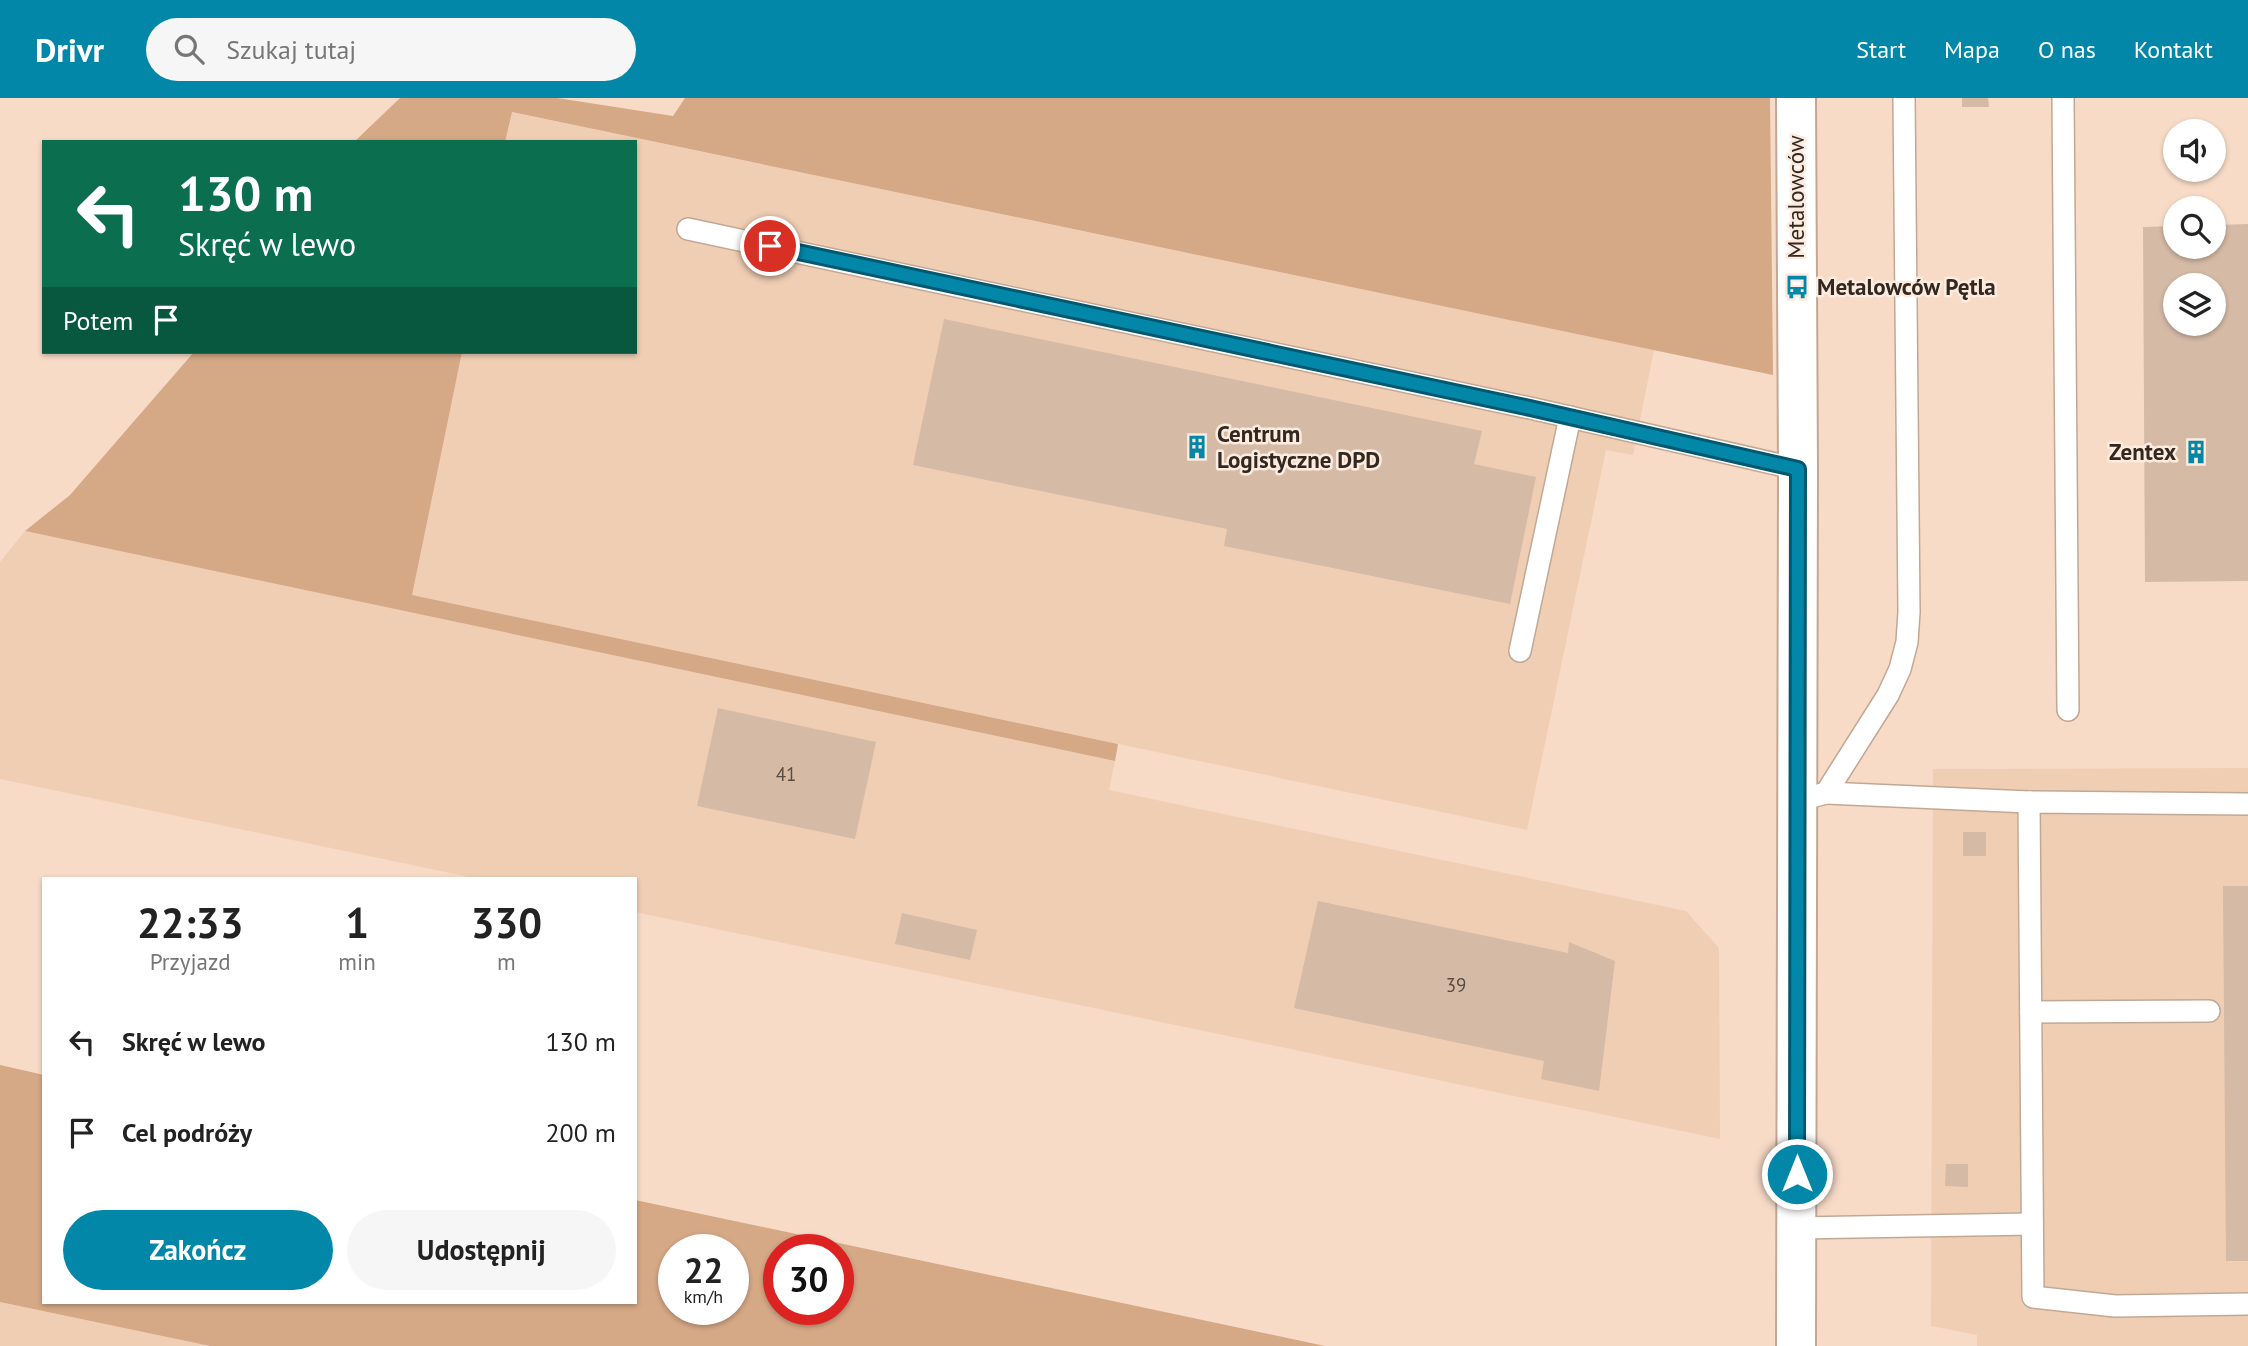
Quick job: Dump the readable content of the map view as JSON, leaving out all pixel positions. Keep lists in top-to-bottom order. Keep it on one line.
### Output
{"streets":{"street":["Metalowców"]},"places":{"bus stop":["Metalowców Pętla"],"building":["Centrum Logistyczne DPD","Zentex"]},"house_numbers":["41","39"],"page":{"header":"Drivr","search":"Szukaj tutaj","nav":["Start","Mapa","O nas","Kontakt"],"turn":["130 m","Skręć w lewo"],"then":"Potem","eta":["22:33","Przyjazd","1","min","330","m"],"list":[{"name":"Skręć w lewo","value":"130 m"},{"name":"Cel podróży","value":"200 m"}],"buttons":["Zakończ","Udostępnij"],"speed":"22 km/h","limit":"30"}}
